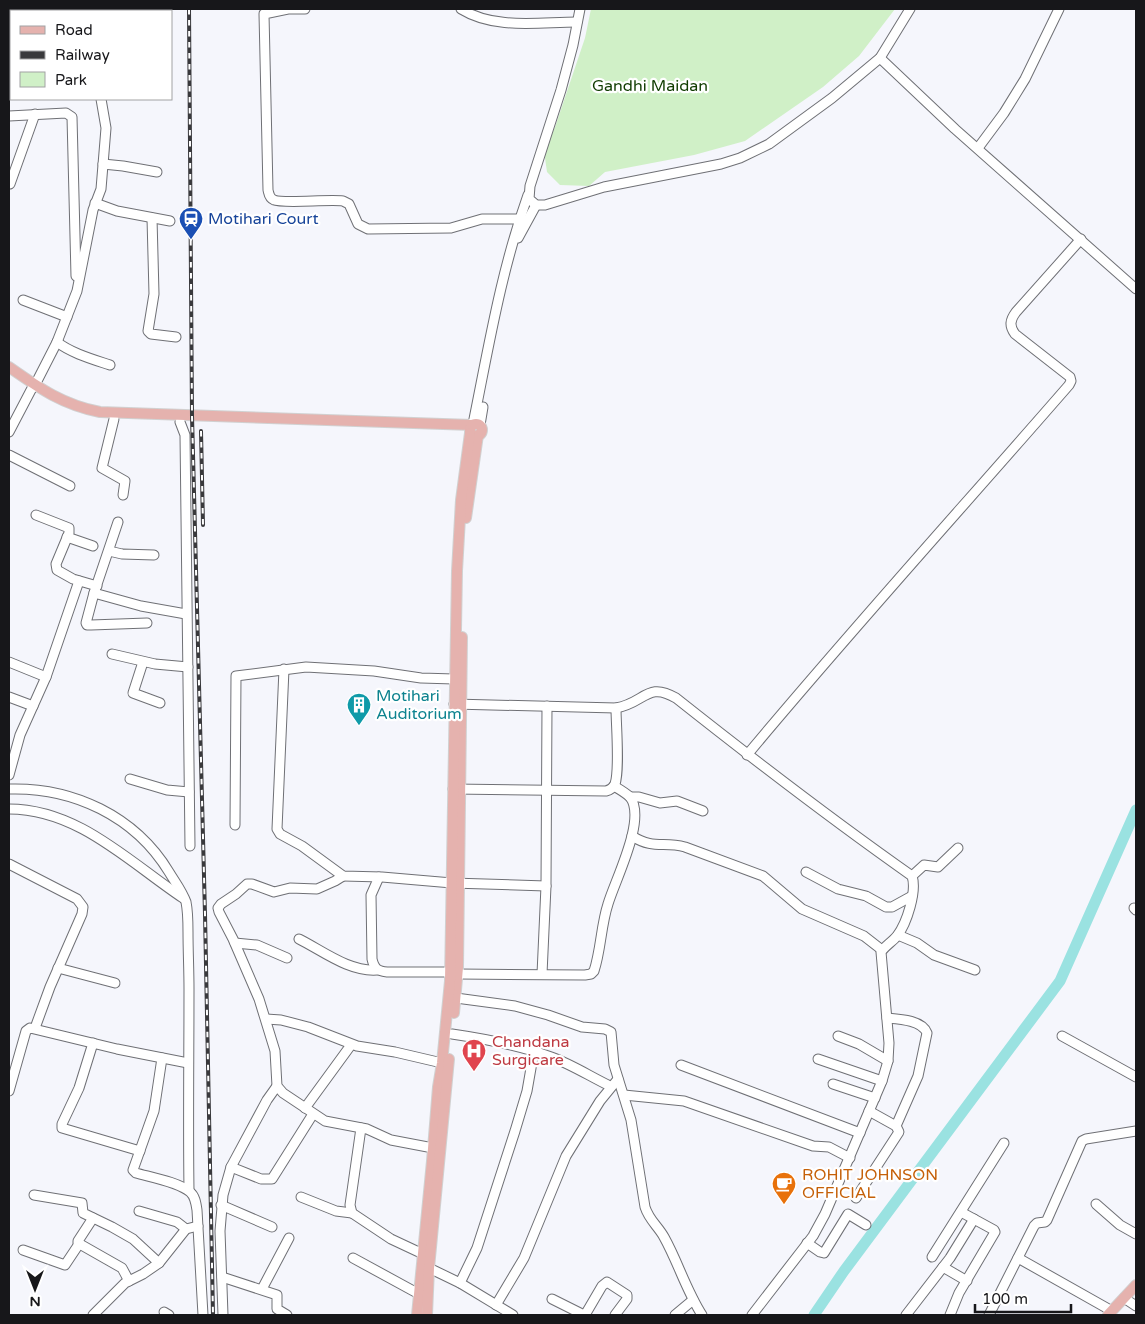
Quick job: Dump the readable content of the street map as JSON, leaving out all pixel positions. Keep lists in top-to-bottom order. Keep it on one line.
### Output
{"parks":["Gandhi Maidan"],"places":{"station":["Motihari Court"],"building":["Motihari Auditorium"],"hospital":["Chandana Surgicare"],"cafe":["ROHIT JOHNSON OFFICIAL"]},"legend":["Road","Railway","Park"],"scale_bar":"100 m","north":"bottom"}
